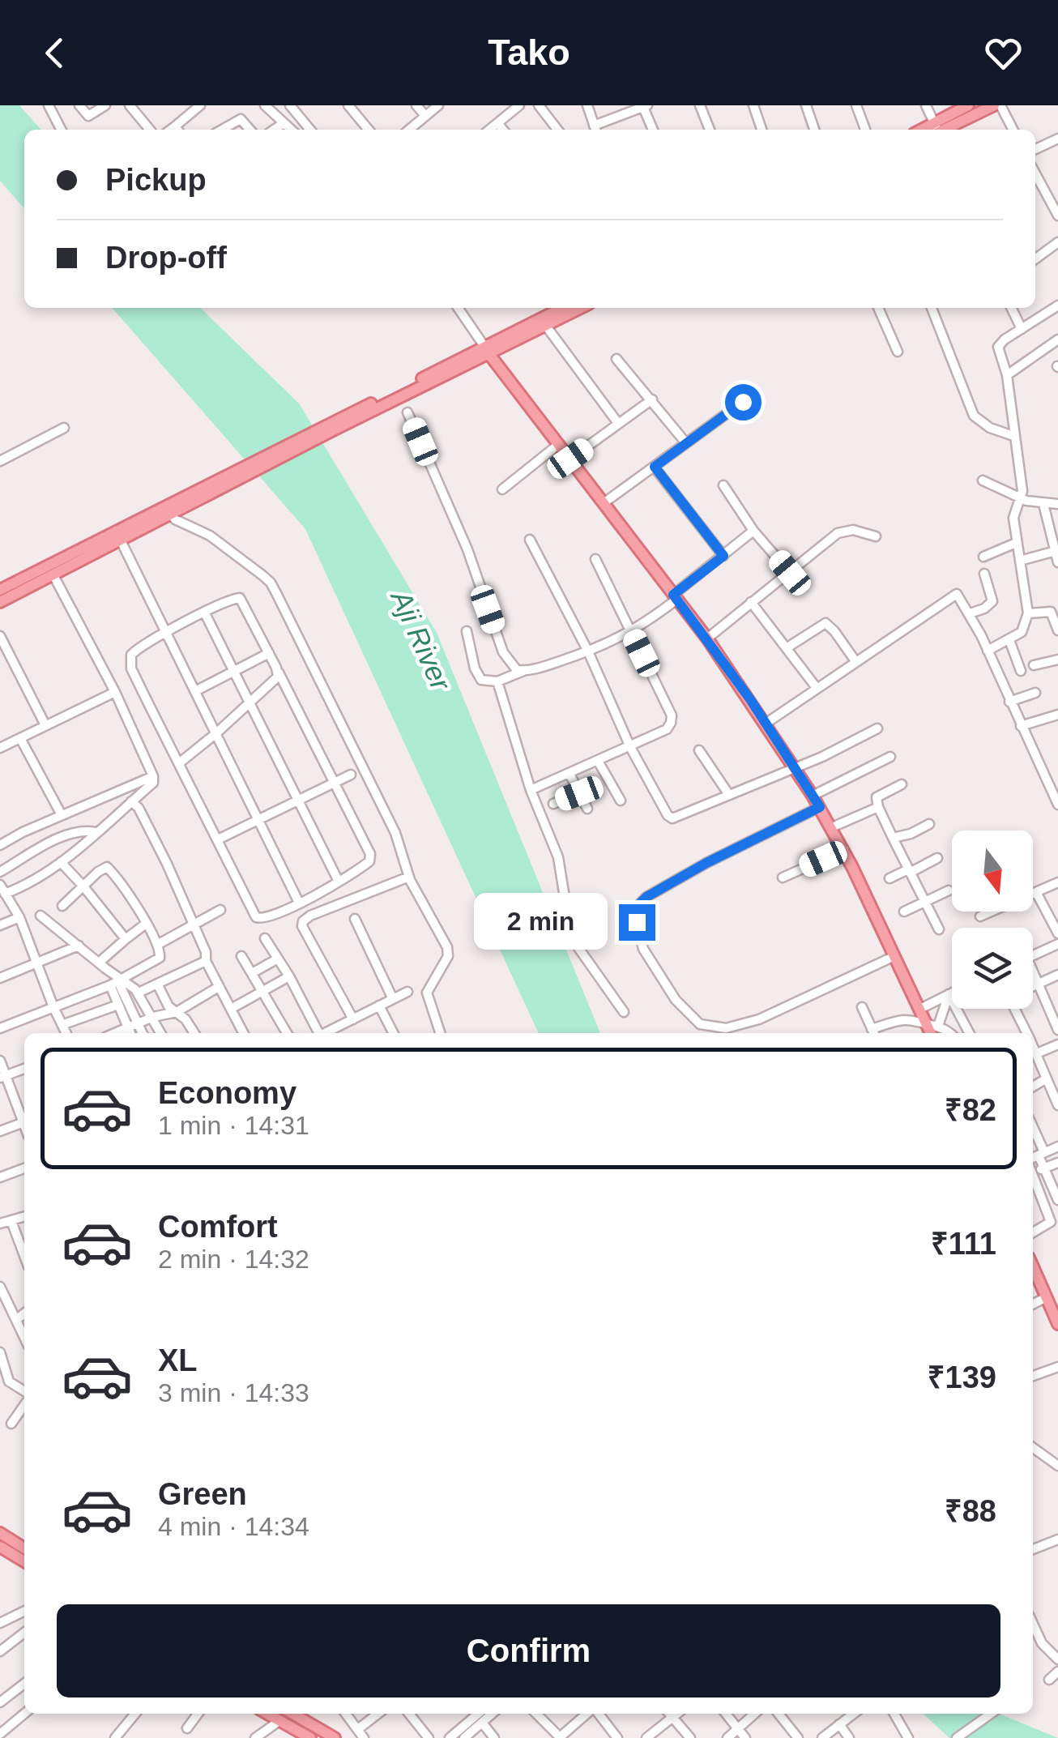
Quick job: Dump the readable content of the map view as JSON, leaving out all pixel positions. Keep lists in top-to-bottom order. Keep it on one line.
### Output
{"water":["Aji River"],"north":"bottom","page":{"header":"Tako","banner":["Pickup","Drop-off"],"bubble":"2 min","list":[{"name":"Economy","note":"1 min · 14:31","value":"₹82"},{"name":"Comfort","note":"2 min · 14:32","value":"₹111"},{"name":"XL","note":"3 min · 14:33","value":"₹139"},{"name":"Green","note":"4 min · 14:34","value":"₹88"}],"buttons":"Confirm"}}
